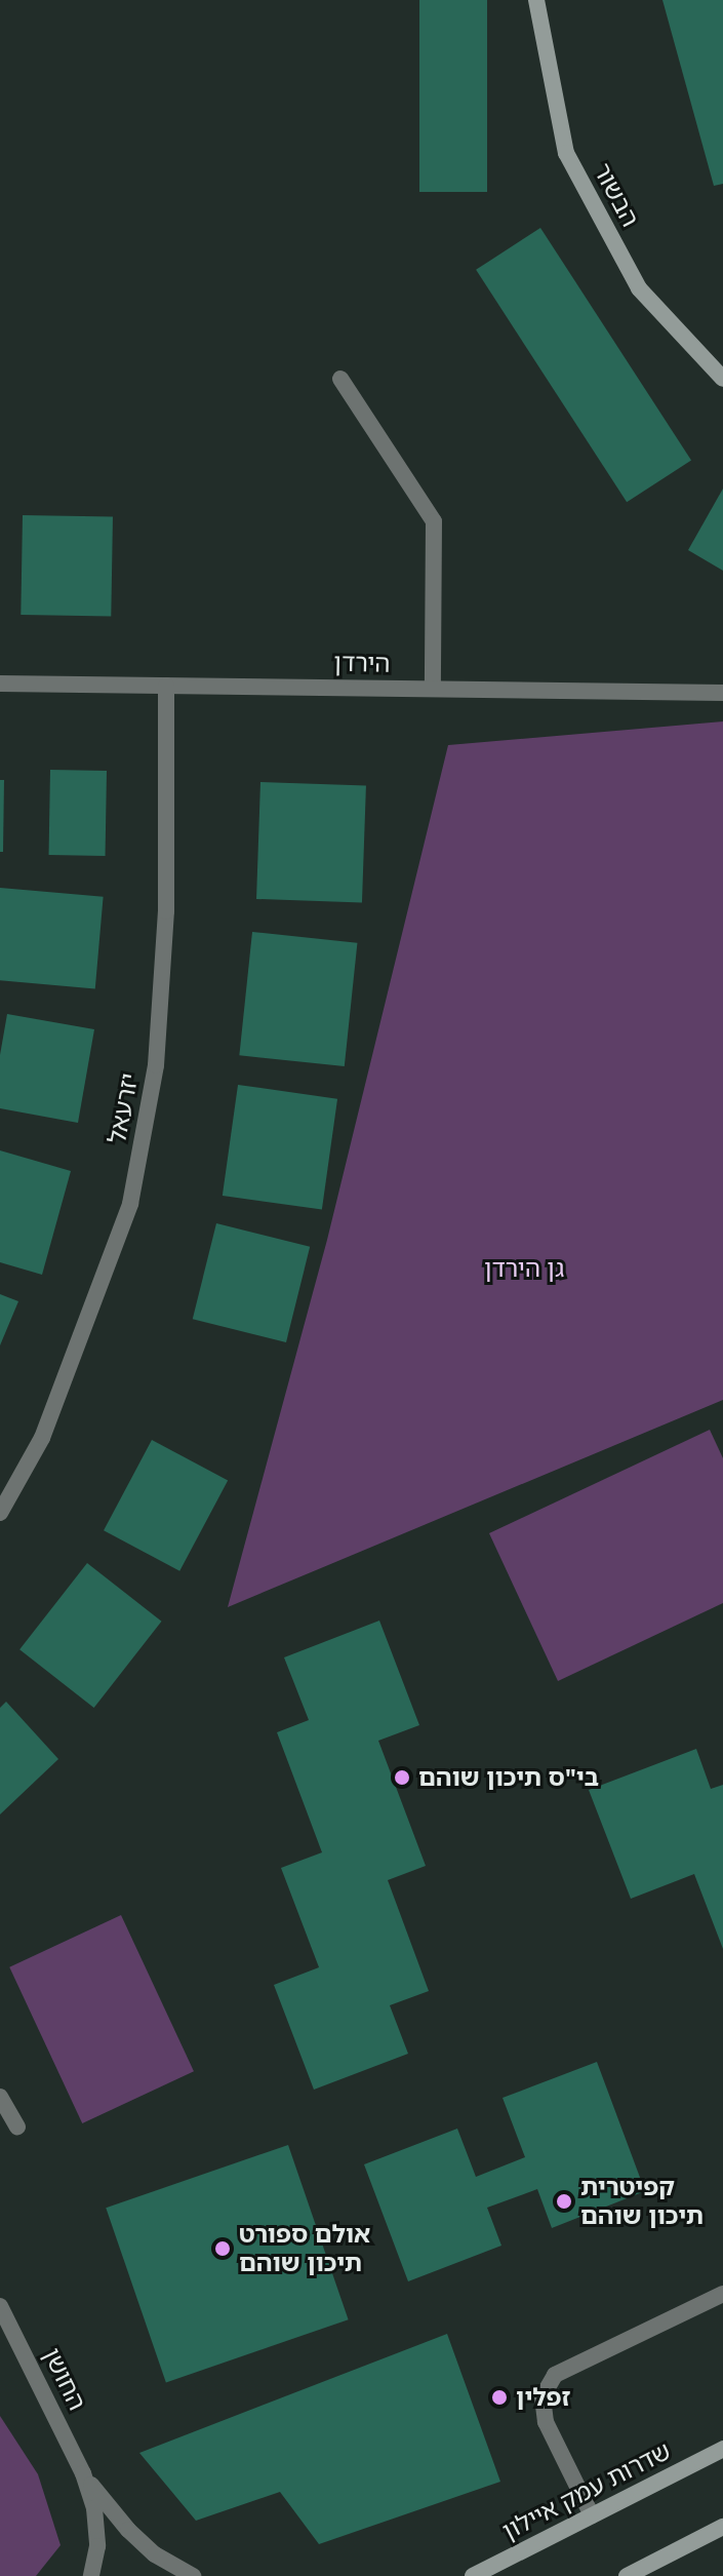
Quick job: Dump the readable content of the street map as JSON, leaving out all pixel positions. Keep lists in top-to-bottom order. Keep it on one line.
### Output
{"streets":{"street":["הבשור","הירדן","יזרעאל","החושן","שדרות עמק איילון"]},"crossings":[["הירדן","יזרעאל"]],"parks":["גן הירדן"],"places":["בי\"ס תיכון שוהם","קפיטרית תיכון שוהם","אולם ספורט תיכון שוהם","זפלין"]}
